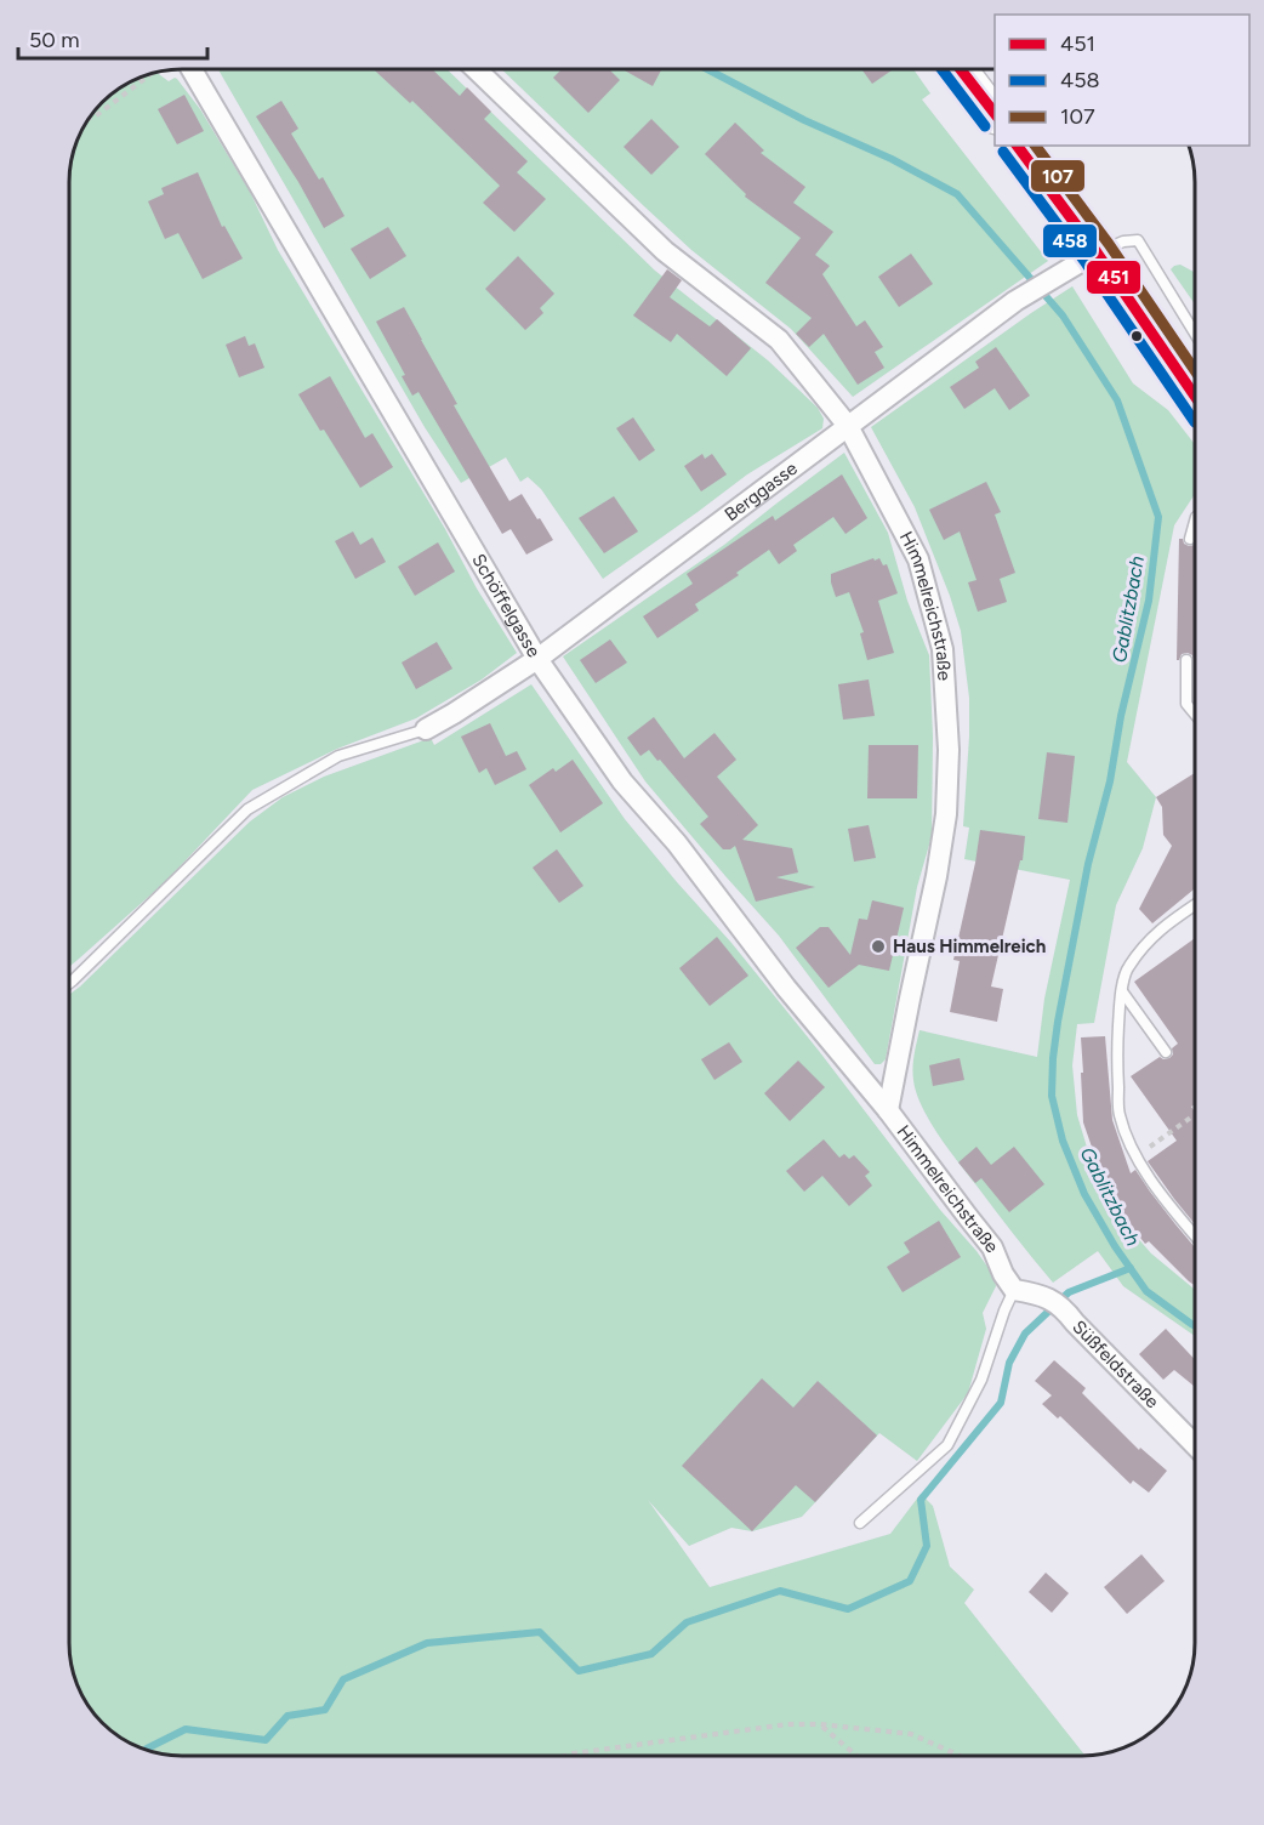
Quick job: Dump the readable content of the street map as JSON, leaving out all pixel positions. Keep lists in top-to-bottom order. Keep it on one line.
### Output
{"streets":{"street":["Berggasse","Schöffelgasse","Himmelreichstraße","Süßfeldstraße"]},"crossings":[["Berggasse","Schöffelgasse"],["Berggasse","Himmelreichstraße"],["Schöffelgasse","Himmelreichstraße"],["Himmelreichstraße","Süßfeldstraße"]],"water":["Gablitzbach"],"places":["Haus Himmelreich"],"lines":["transit line 451","transit line 458","transit line 107"],"legend":["451","458","107"],"scale_bar":"50 m"}
